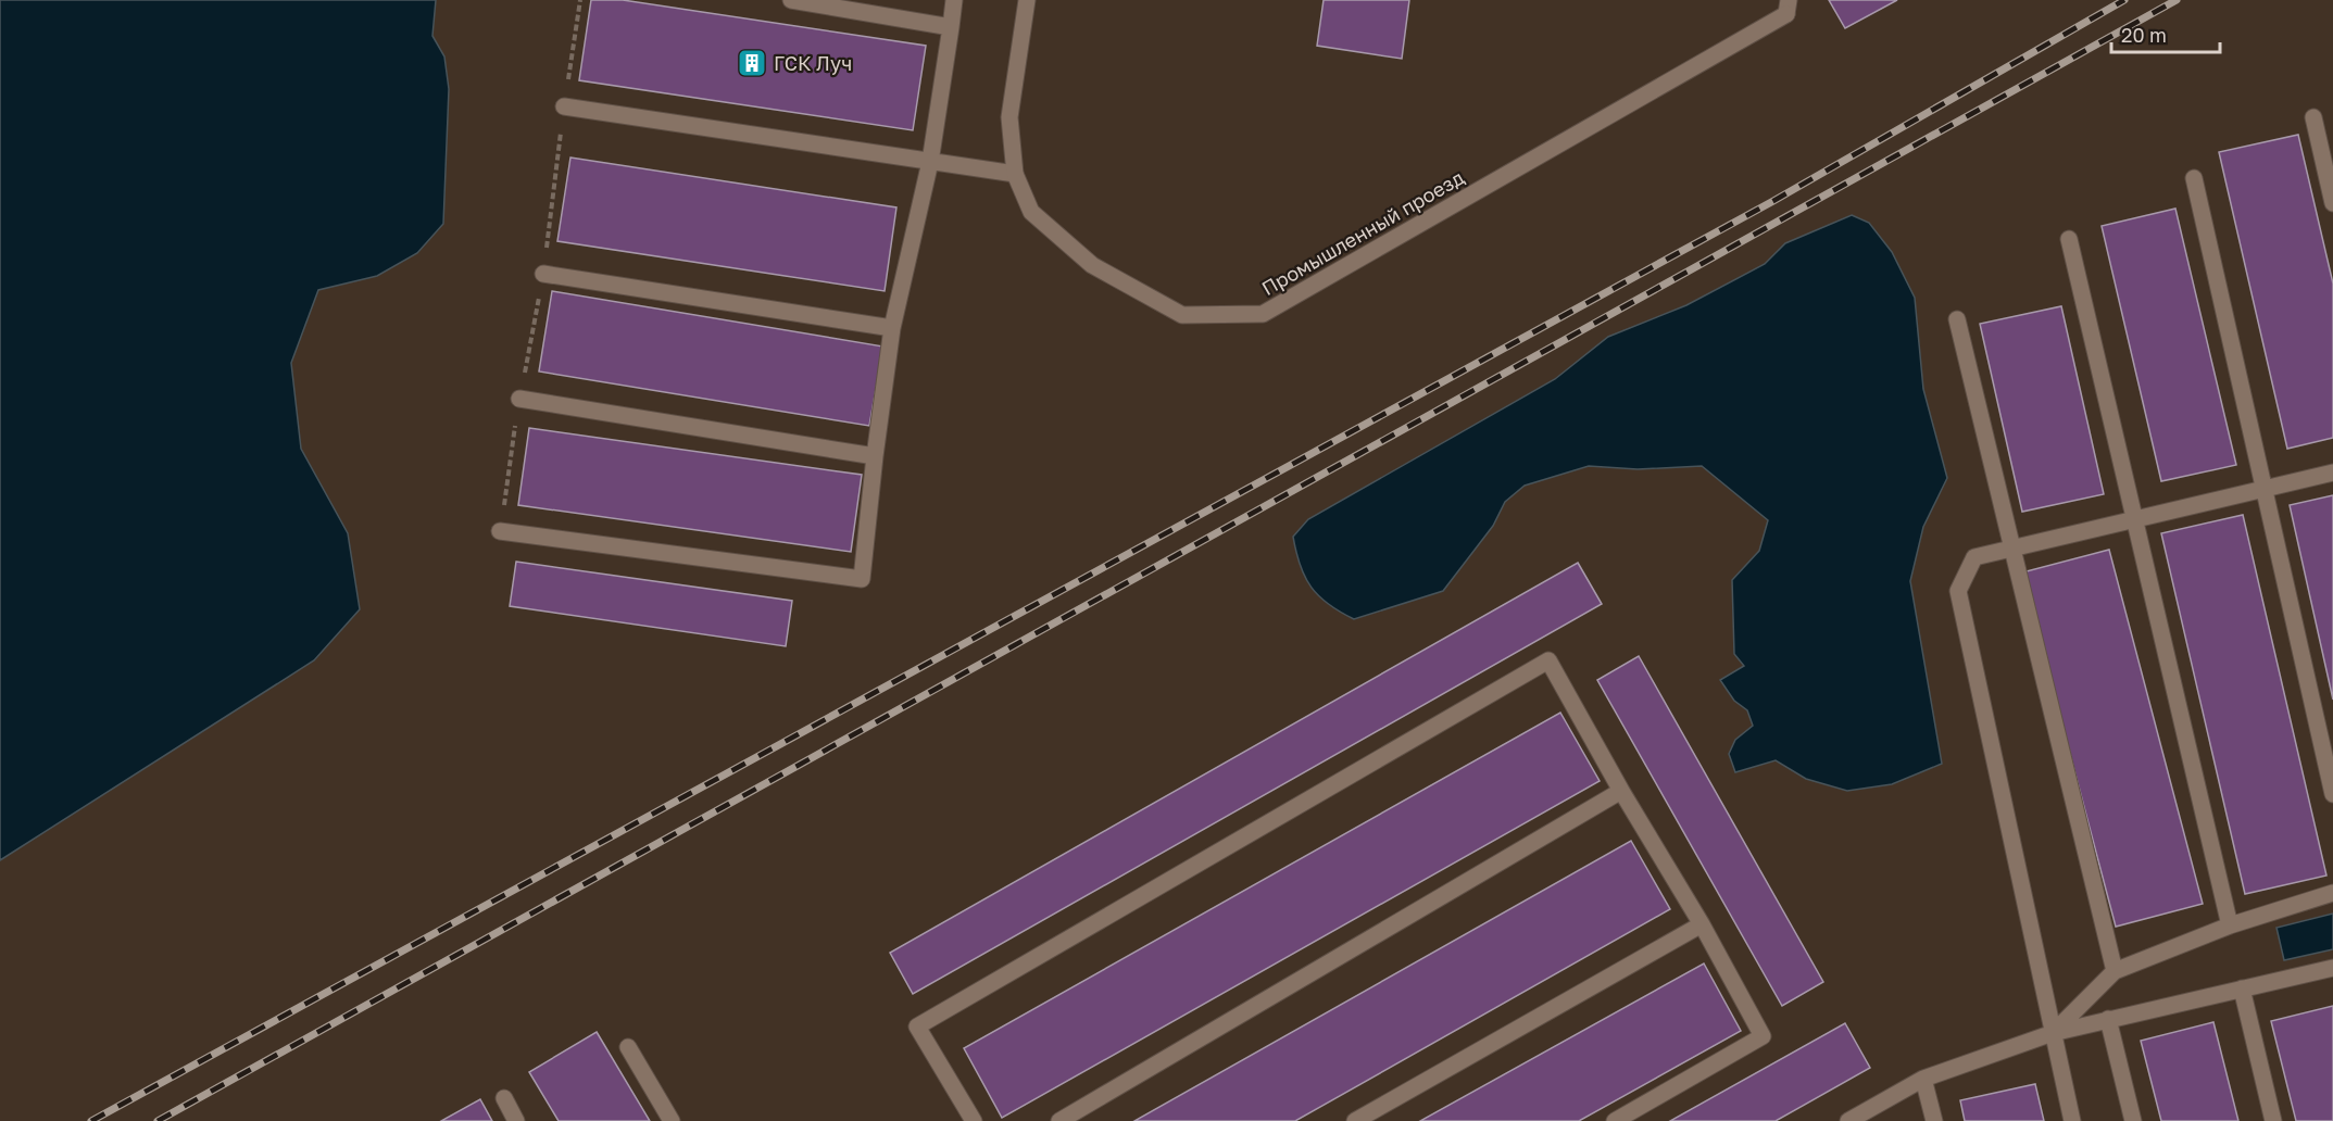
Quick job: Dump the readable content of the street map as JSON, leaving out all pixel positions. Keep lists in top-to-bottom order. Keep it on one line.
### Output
{"streets":{"street":["Промышленный проезд"]},"places":{"building":["ГСК Луч"]},"scale_bar":"20 m"}
